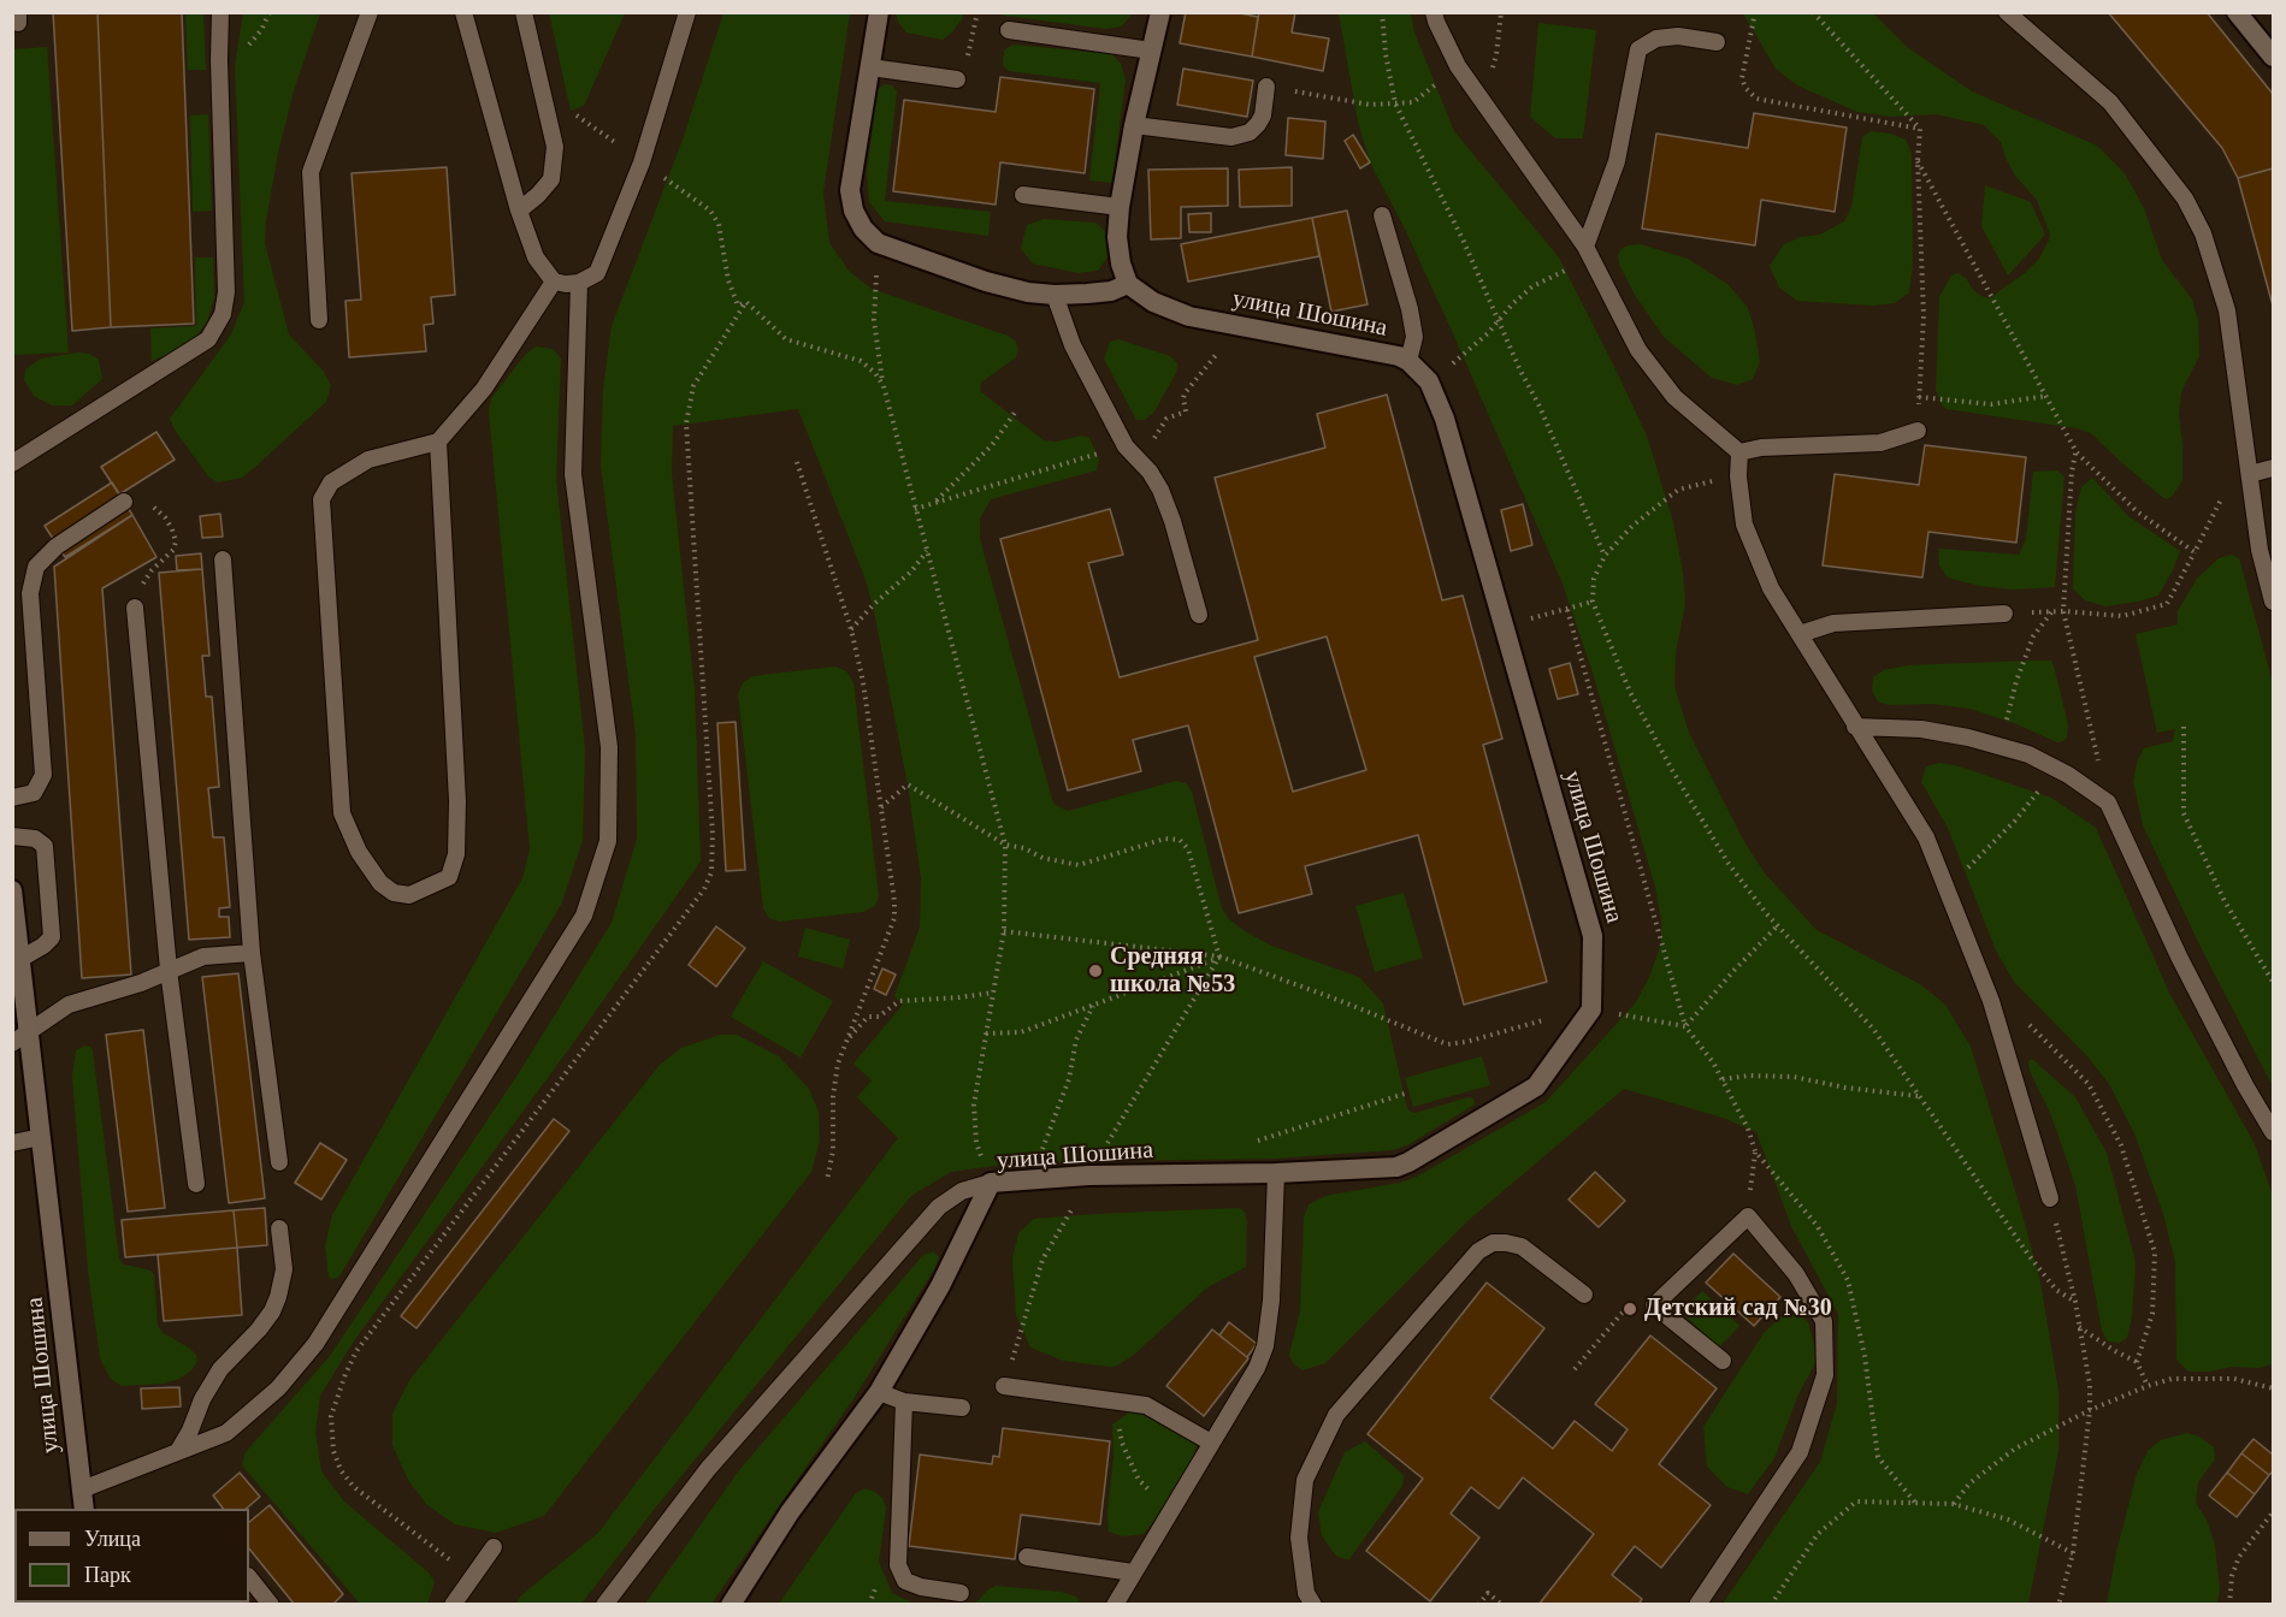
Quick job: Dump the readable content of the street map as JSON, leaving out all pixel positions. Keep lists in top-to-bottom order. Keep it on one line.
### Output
{"streets":{"street":["улица Шошина"]},"places":["Средняя школа №53","Детский сад №30"],"legend":["Улица","Парк"]}
